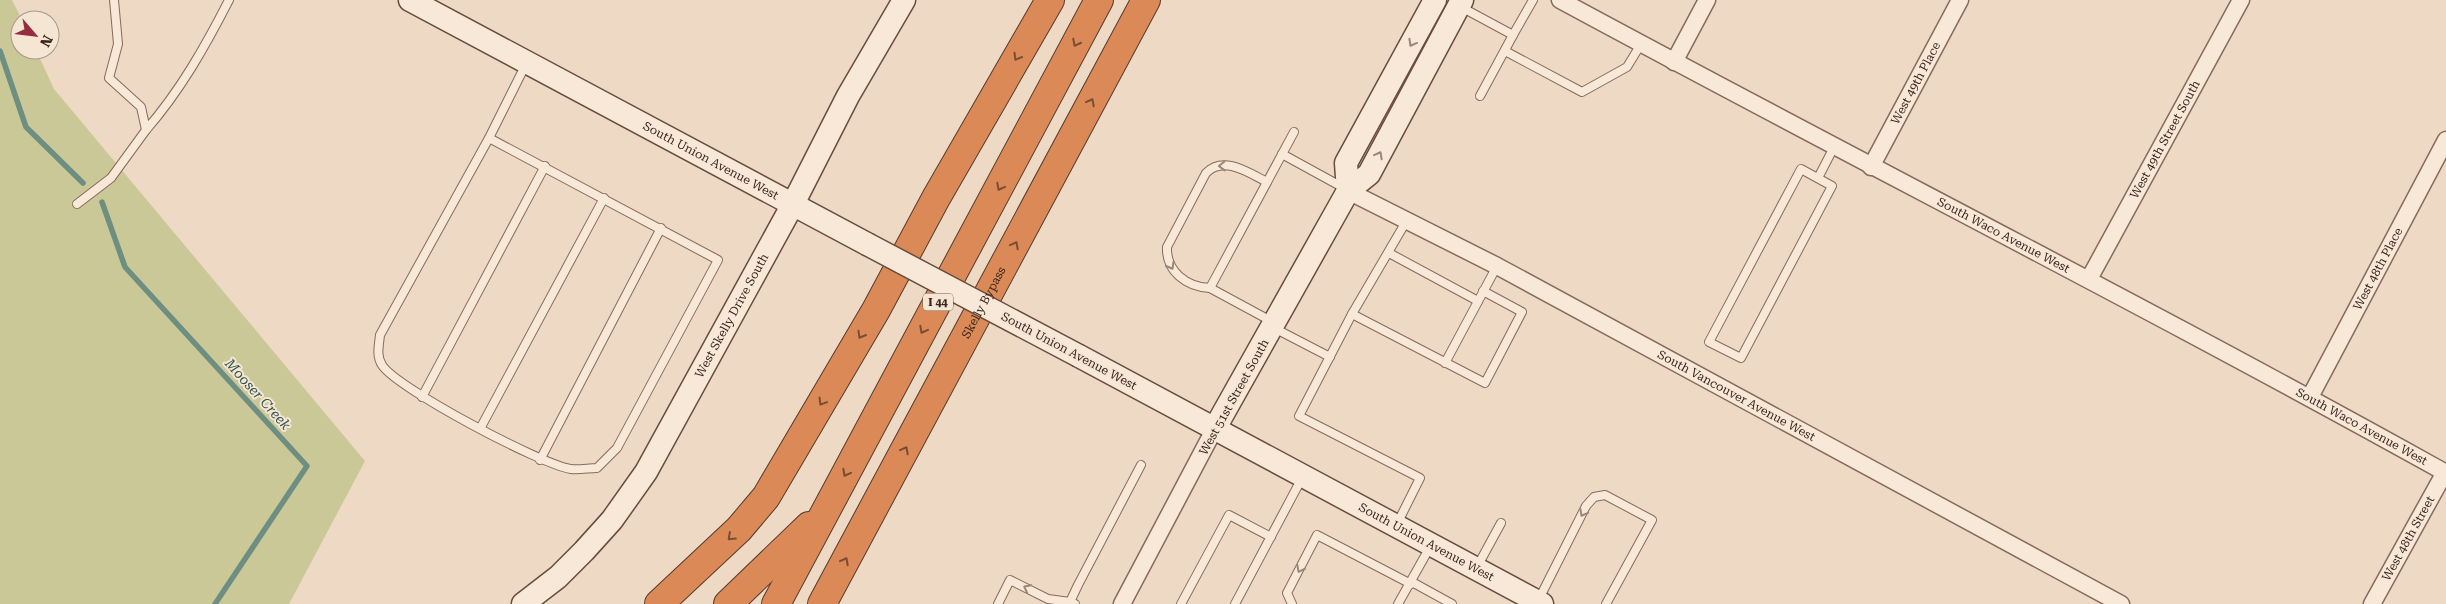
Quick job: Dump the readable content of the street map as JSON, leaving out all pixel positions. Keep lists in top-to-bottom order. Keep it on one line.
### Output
{"streets":{"highway":["I 44","Skelly Bypass"],"street":["West 49th Place","West 49th Street South","South Union Avenue West","South Waco Avenue West","West 48th Place","West Skelly Drive South","South Vancouver Avenue West","West 51st Street South","West 48th Street"]},"crossings":[["West 49th Place","South Waco Avenue West"],["West 49th Street South","South Waco Avenue West"],["South Union Avenue West","West Skelly Drive South"],["South Union Avenue West","West 51st Street South"],["South Waco Avenue West","West 48th Place"],["South Waco Avenue West","West 48th Street"],["South Vancouver Avenue West","West 51st Street South"]],"water":["Mooser Creek"],"north":"bottom right"}
